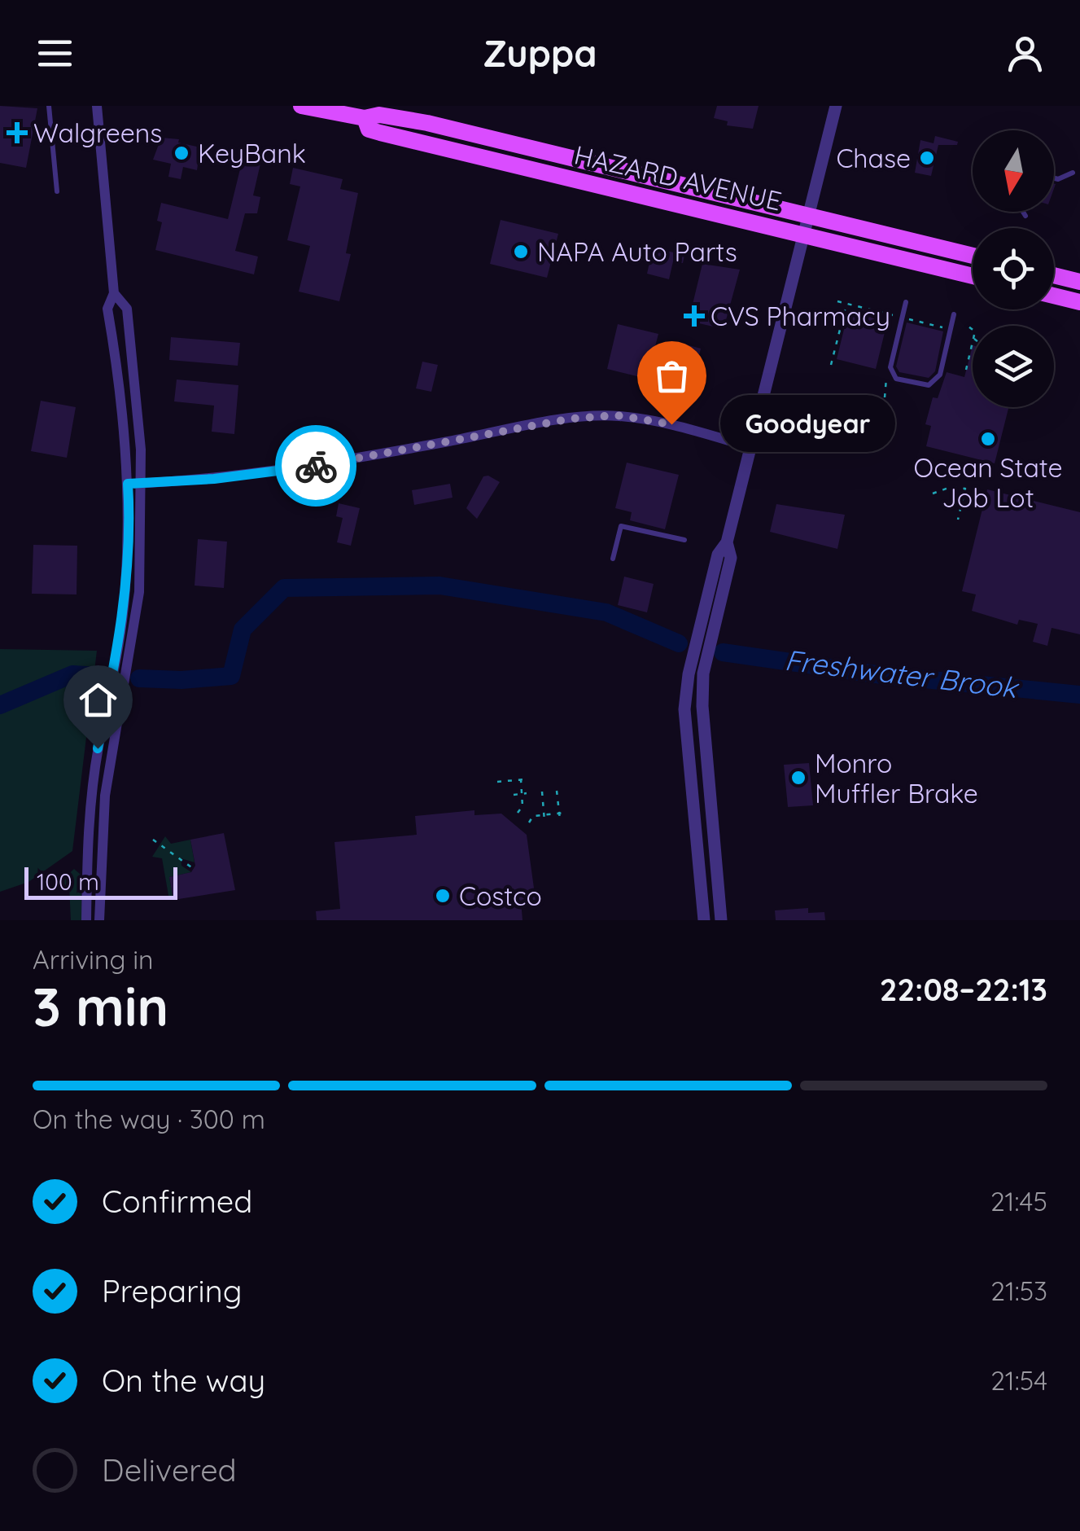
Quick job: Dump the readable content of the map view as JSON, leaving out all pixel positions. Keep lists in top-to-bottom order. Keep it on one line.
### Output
{"streets":{"main road":["HAZARD AVENUE"]},"water":["Freshwater Brook"],"places":{"health":["Walgreens","CVS Pharmacy"],"other":["KeyBank","Chase","NAPA Auto Parts","Goodyear","Ocean State Job Lot","Monro Muffler Brake","Costco"]},"scale_bar":"100 m","north":"bottom","page":{"header":"Zuppa","bubble":"Goodyear","scale":"100 m","heading":["3 min","Arriving in","22:08–22:13"],"bar":"On the way · 300 m","list":[["Confirmed","21:45"],["Preparing","21:53"],["On the way","21:54"],"Delivered"]}}
